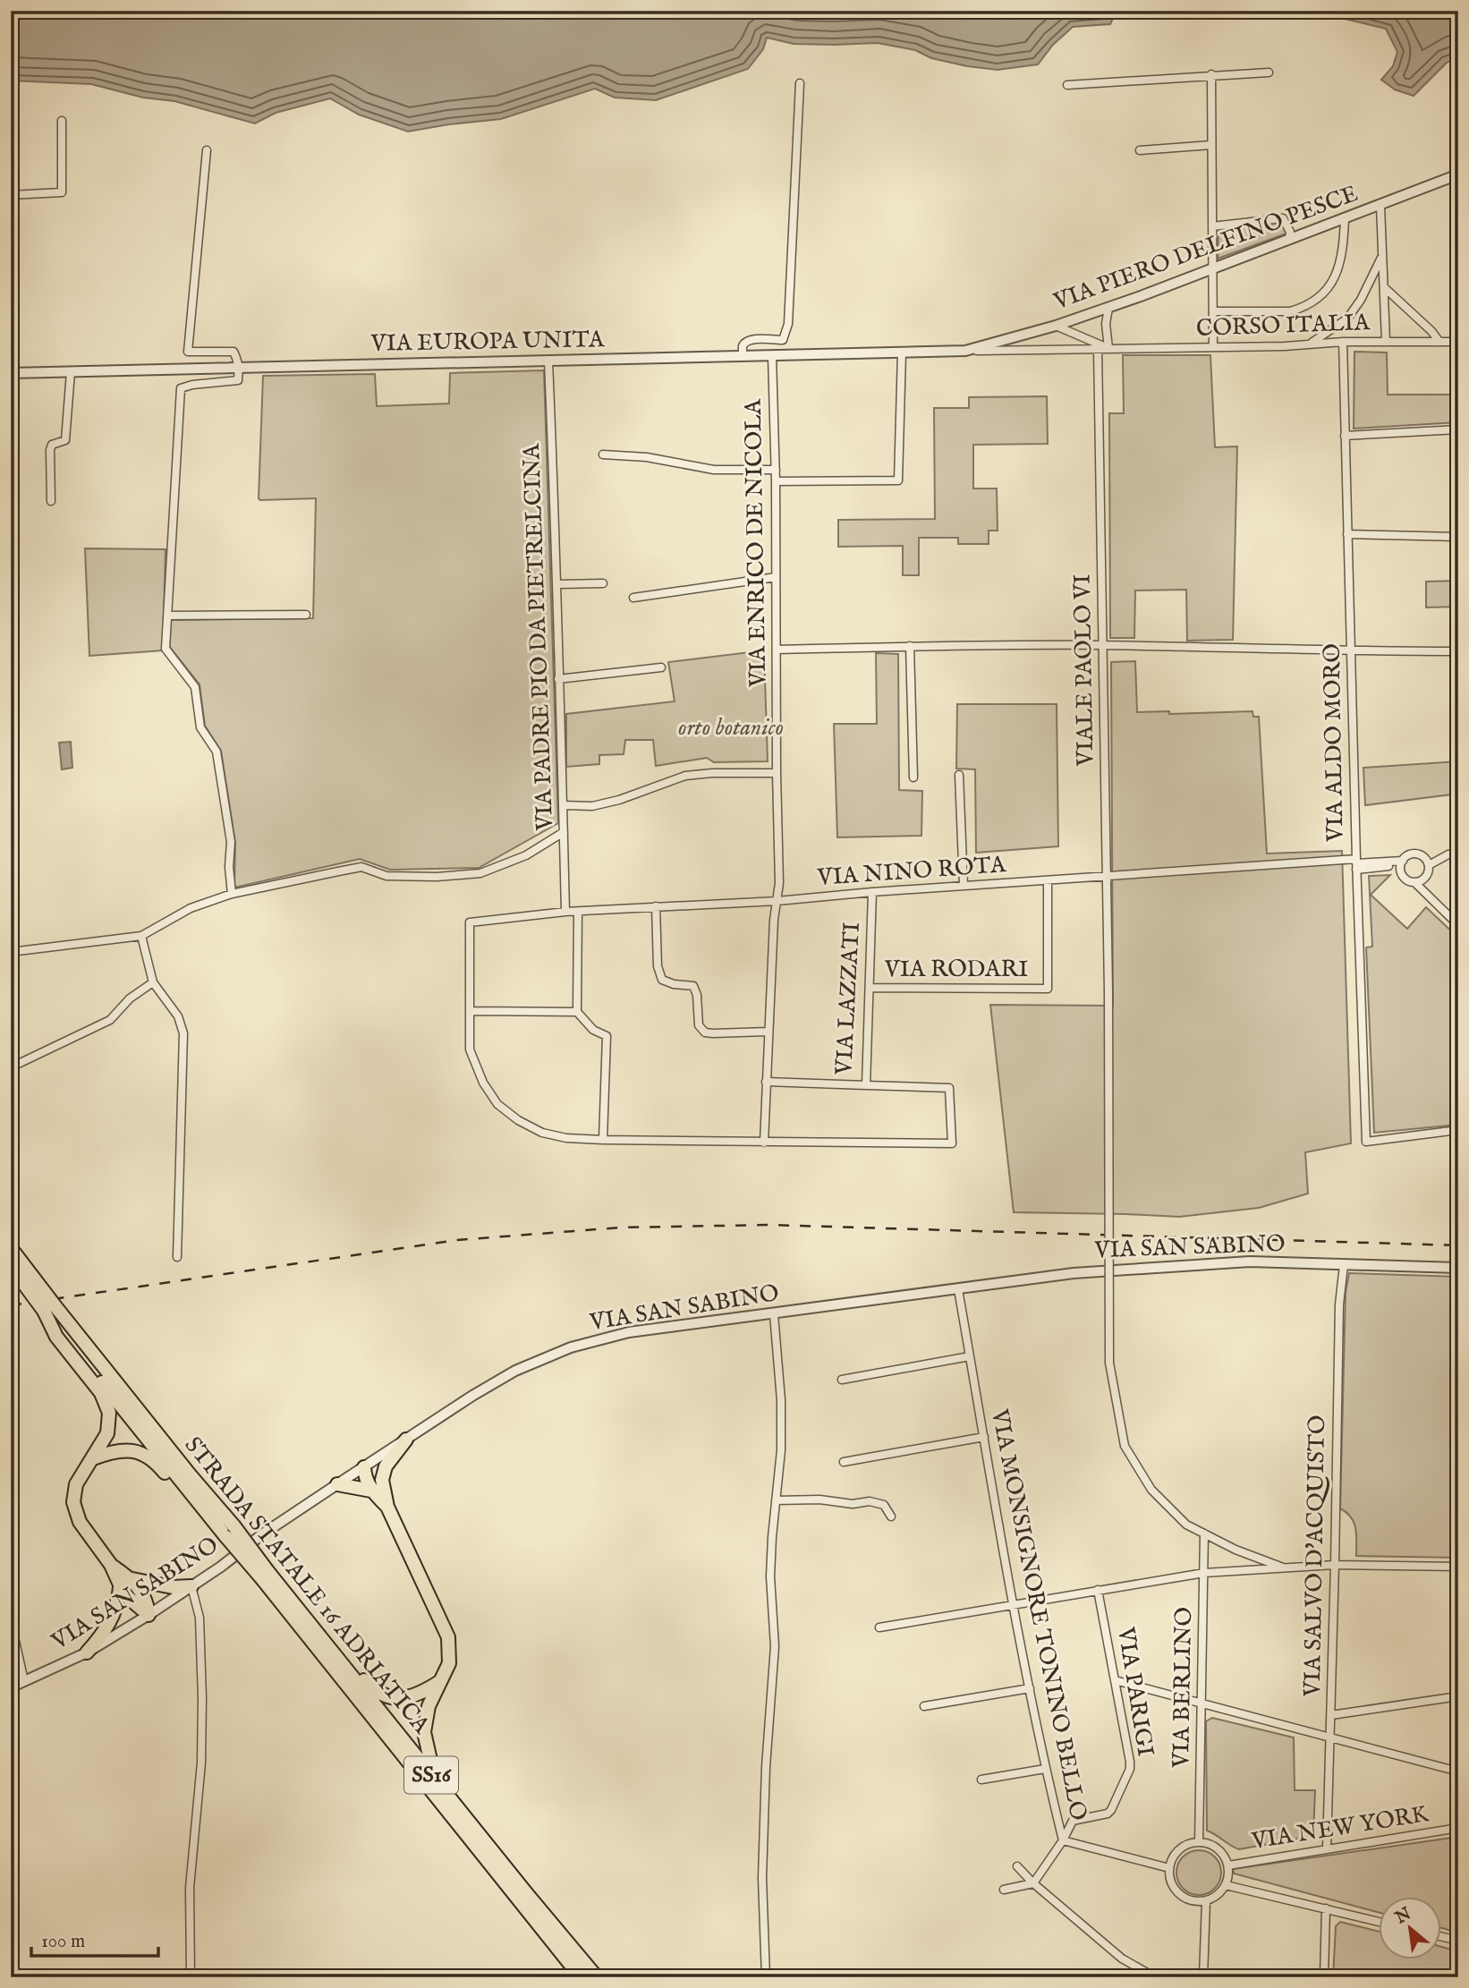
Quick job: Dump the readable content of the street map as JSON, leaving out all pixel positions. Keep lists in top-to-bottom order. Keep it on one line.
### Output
{"streets":{"highway":["STRADA STATALE 16 ADRIATICA","SS16"],"street":["VIA PIERO DELFINO PESCE","CORSO ITALIA","VIA EUROPA UNITA","VIA ENRICO DE NICOLA","VIA PADRE PIO DA PIETRELCINA","VIALE PAOLO VI","VIA ALDO MORO","VIA NINO ROTA","VIA RODARI","VIA LAZZATI","VIA SAN SABINO","VIA SALVO D'ACQUISTO","VIA MONSIGNORE TONINO BELLO","VIA BERLINO","VIA PARIGI","VIA NEW YORK"]},"crossings":[["VIA PIERO DELFINO PESCE","CORSO ITALIA"],["VIA PIERO DELFINO PESCE","VIA EUROPA UNITA"],["CORSO ITALIA","VIA EUROPA UNITA"],["CORSO ITALIA","VIALE PAOLO VI"],["CORSO ITALIA","VIA ALDO MORO"],["VIA EUROPA UNITA","VIA ENRICO DE NICOLA"],["VIA EUROPA UNITA","VIA PADRE PIO DA PIETRELCINA"],["VIA ENRICO DE NICOLA","VIA NINO ROTA"],["VIA ENRICO DE NICOLA","VIA LAZZATI"],["VIA PADRE PIO DA PIETRELCINA","VIA NINO ROTA"],["VIALE PAOLO VI","VIA NINO ROTA"],["VIALE PAOLO VI","VIA BERLINO"],["VIA ALDO MORO","VIA NINO ROTA"],["VIA NINO ROTA","VIA RODARI"],["VIA NINO ROTA","VIA LAZZATI"],["VIA RODARI","VIA LAZZATI"],["VIA SAN SABINO","VIA SALVO D'ACQUISTO"],["VIA SAN SABINO","VIA MONSIGNORE TONINO BELLO"],["VIA SALVO D'ACQUISTO","VIA NEW YORK"],["VIA MONSIGNORE TONINO BELLO","VIA BERLINO"],["VIA MONSIGNORE TONINO BELLO","VIA PARIGI"],["VIA MONSIGNORE TONINO BELLO","VIA NEW YORK"],["VIA BERLINO","VIA NEW YORK"]],"parks":["orto botanico"],"scale_bar":"100 m","north":"top left"}
